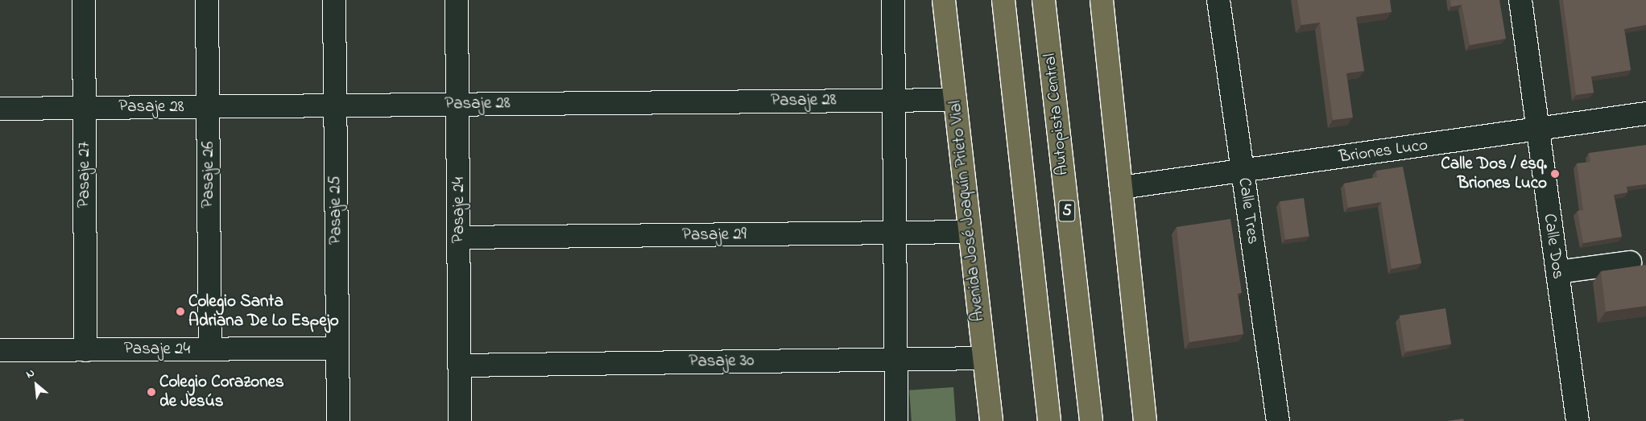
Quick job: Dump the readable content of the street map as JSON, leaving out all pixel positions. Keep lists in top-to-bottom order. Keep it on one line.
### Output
{"streets":{"main road":["Autopista Central","Avenida José Joaquín Prieto Vial","5"],"street":["Pasaje 28","Briones Luco","Pasaje 27","Pasaje 26","Pasaje 25","Pasaje 24","Calle Tres","Pasaje 29","Calle Dos","Pasaje 30"]},"crossings":[["Pasaje 28","Pasaje 27"],["Pasaje 28","Pasaje 26"],["Pasaje 28","Pasaje 25"],["Pasaje 28","Pasaje 24"],["Pasaje 28","Avenida José Joaquín Prieto Vial"],["Briones Luco","Calle Tres"],["Briones Luco","Calle Dos"],["Pasaje 27","Pasaje 24"],["Pasaje 26","Pasaje 24"],["Pasaje 25","Pasaje 24"],["Pasaje 24","Pasaje 29"],["Pasaje 24","Pasaje 30"],["Avenida José Joaquín Prieto Vial","Pasaje 29"],["Avenida José Joaquín Prieto Vial","Pasaje 30"]],"places":["Calle Dos / esq. Briones Luco","Colegio Santa Adriana De Lo Espejo","Colegio Corazones de Jesús"],"north":"top left"}
